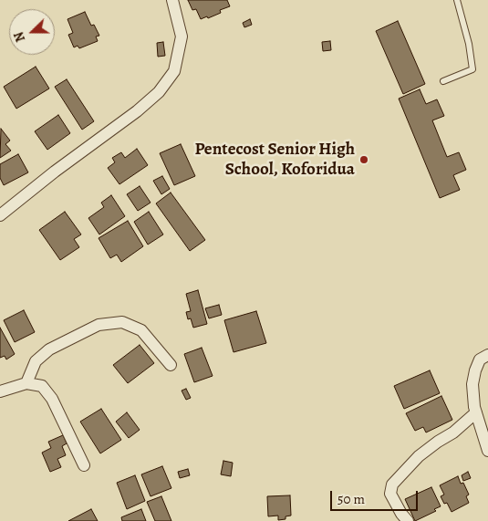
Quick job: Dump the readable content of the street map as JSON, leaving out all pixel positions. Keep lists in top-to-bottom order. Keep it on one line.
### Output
{"places":["Pentecost Senior High School, Koforidua"],"scale_bar":"50 m","north":"left"}
